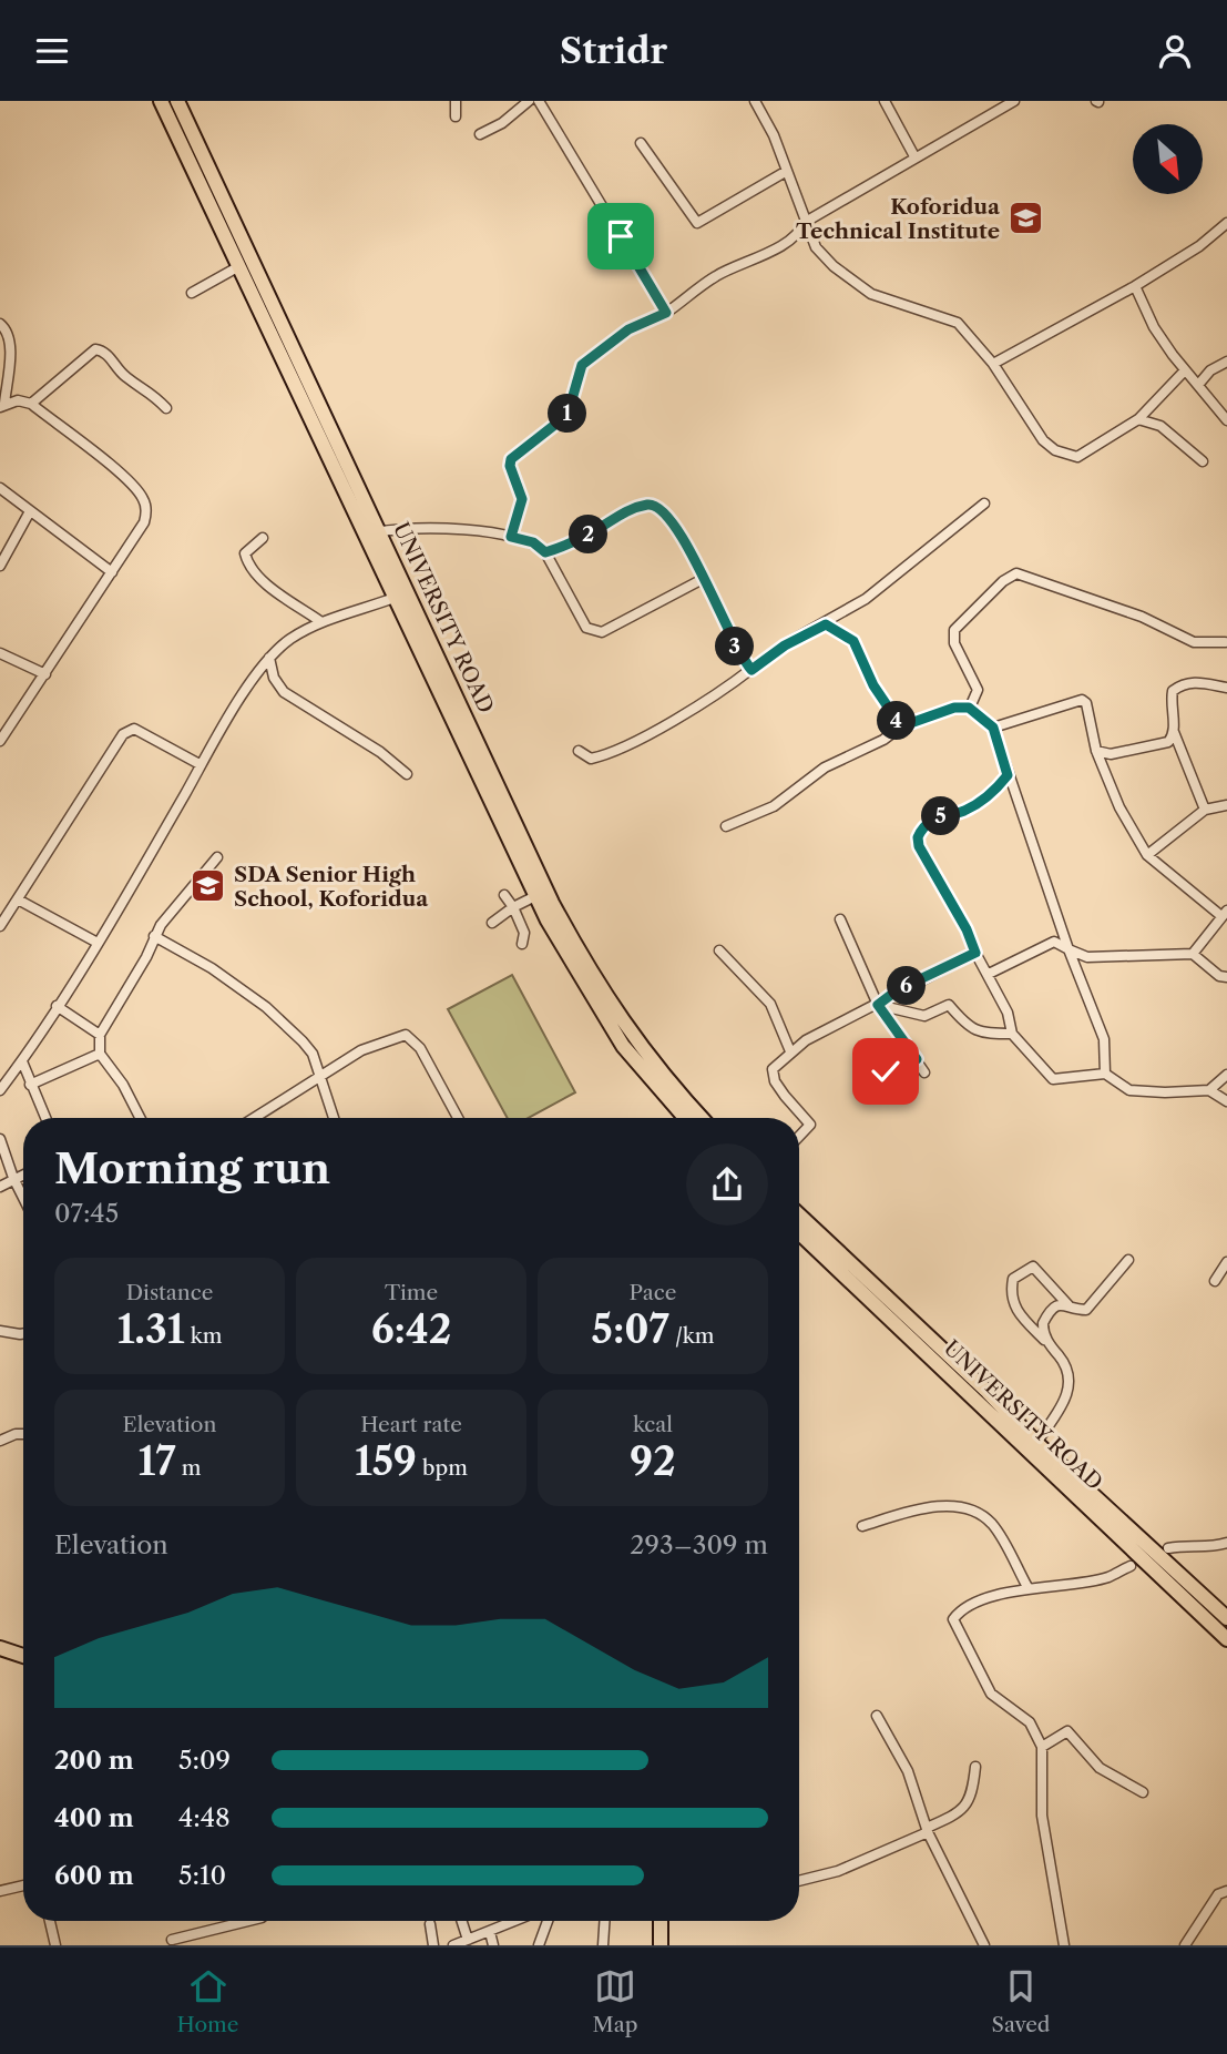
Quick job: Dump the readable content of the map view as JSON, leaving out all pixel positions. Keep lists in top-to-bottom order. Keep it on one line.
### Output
{"streets":{"main road":["UNIVERSITY ROAD"]},"places":{"school or university":["Koforidua Technical Institute","SDA Senior High School, Koforidua"]},"north":"bottom right","page":{"header":"Stridr","pins":["1","2","3","4","5","6"],"heading":["Morning run","07:45"],"stats":[["Distance","1.31 km"],["Time","6:42"],["Pace","5:07 /km"],["Elevation","17 m"],["Heart rate","159 bpm"],["kcal","92"]],"chart":["Elevation","293–309 m"],"list":[{"name":"200 m","note":"5:09"},{"name":"400 m","note":"4:48"},{"name":"600 m","note":"5:10"}],"tabs":["Home","Map","Saved"]}}
